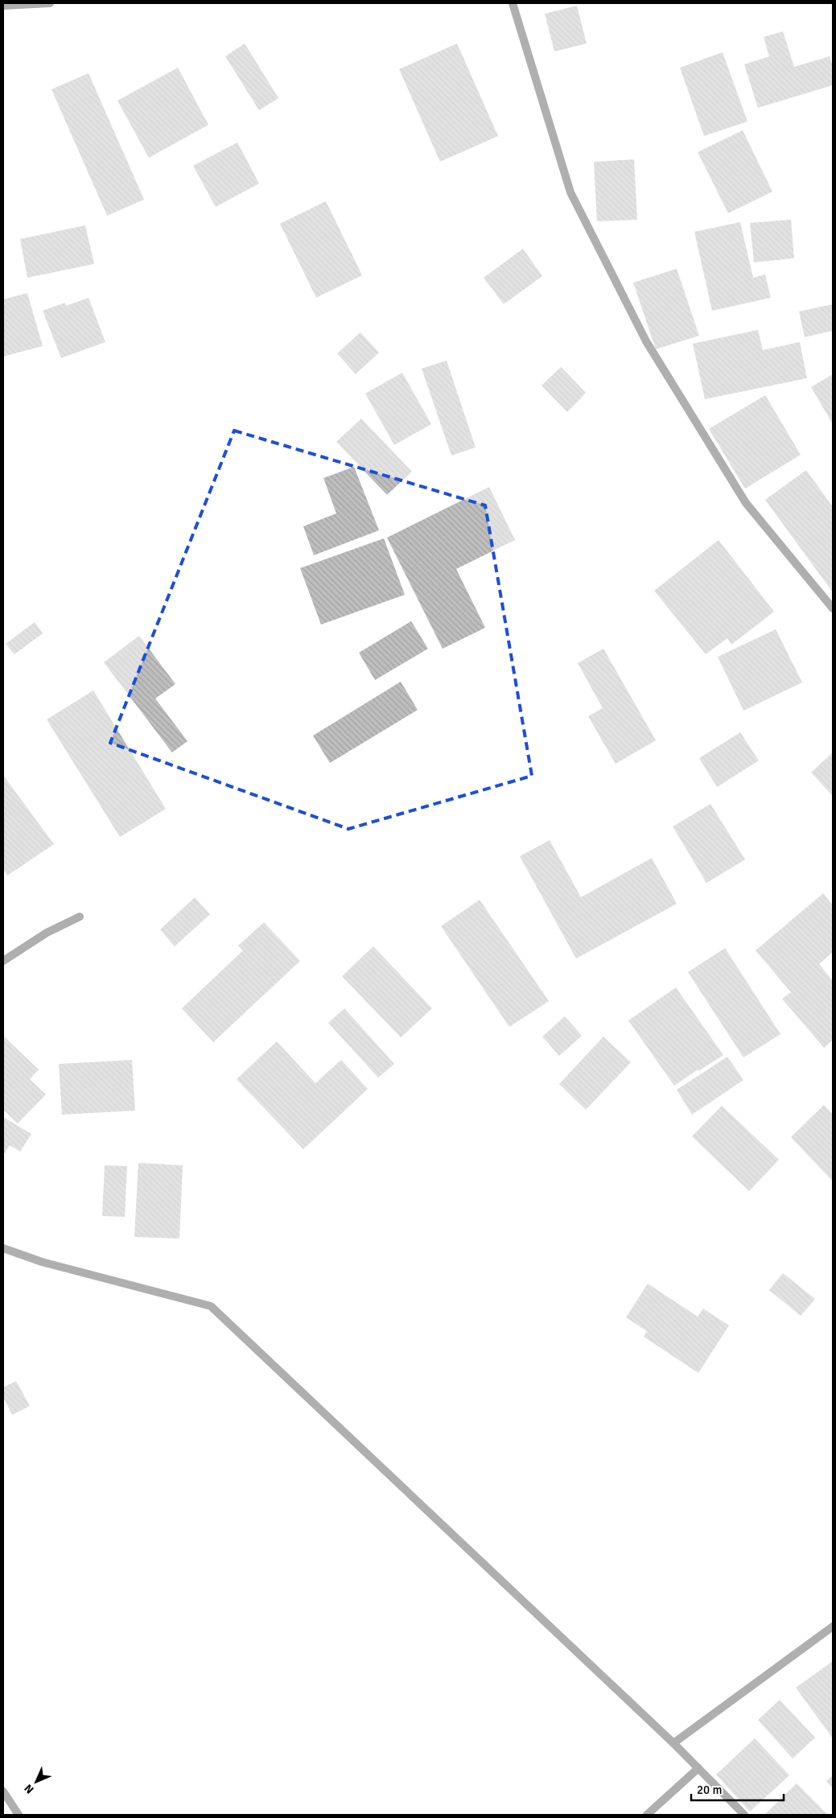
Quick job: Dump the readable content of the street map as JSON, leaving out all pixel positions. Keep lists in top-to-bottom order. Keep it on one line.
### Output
{"scale_bar":"20 m","north":"bottom left"}
